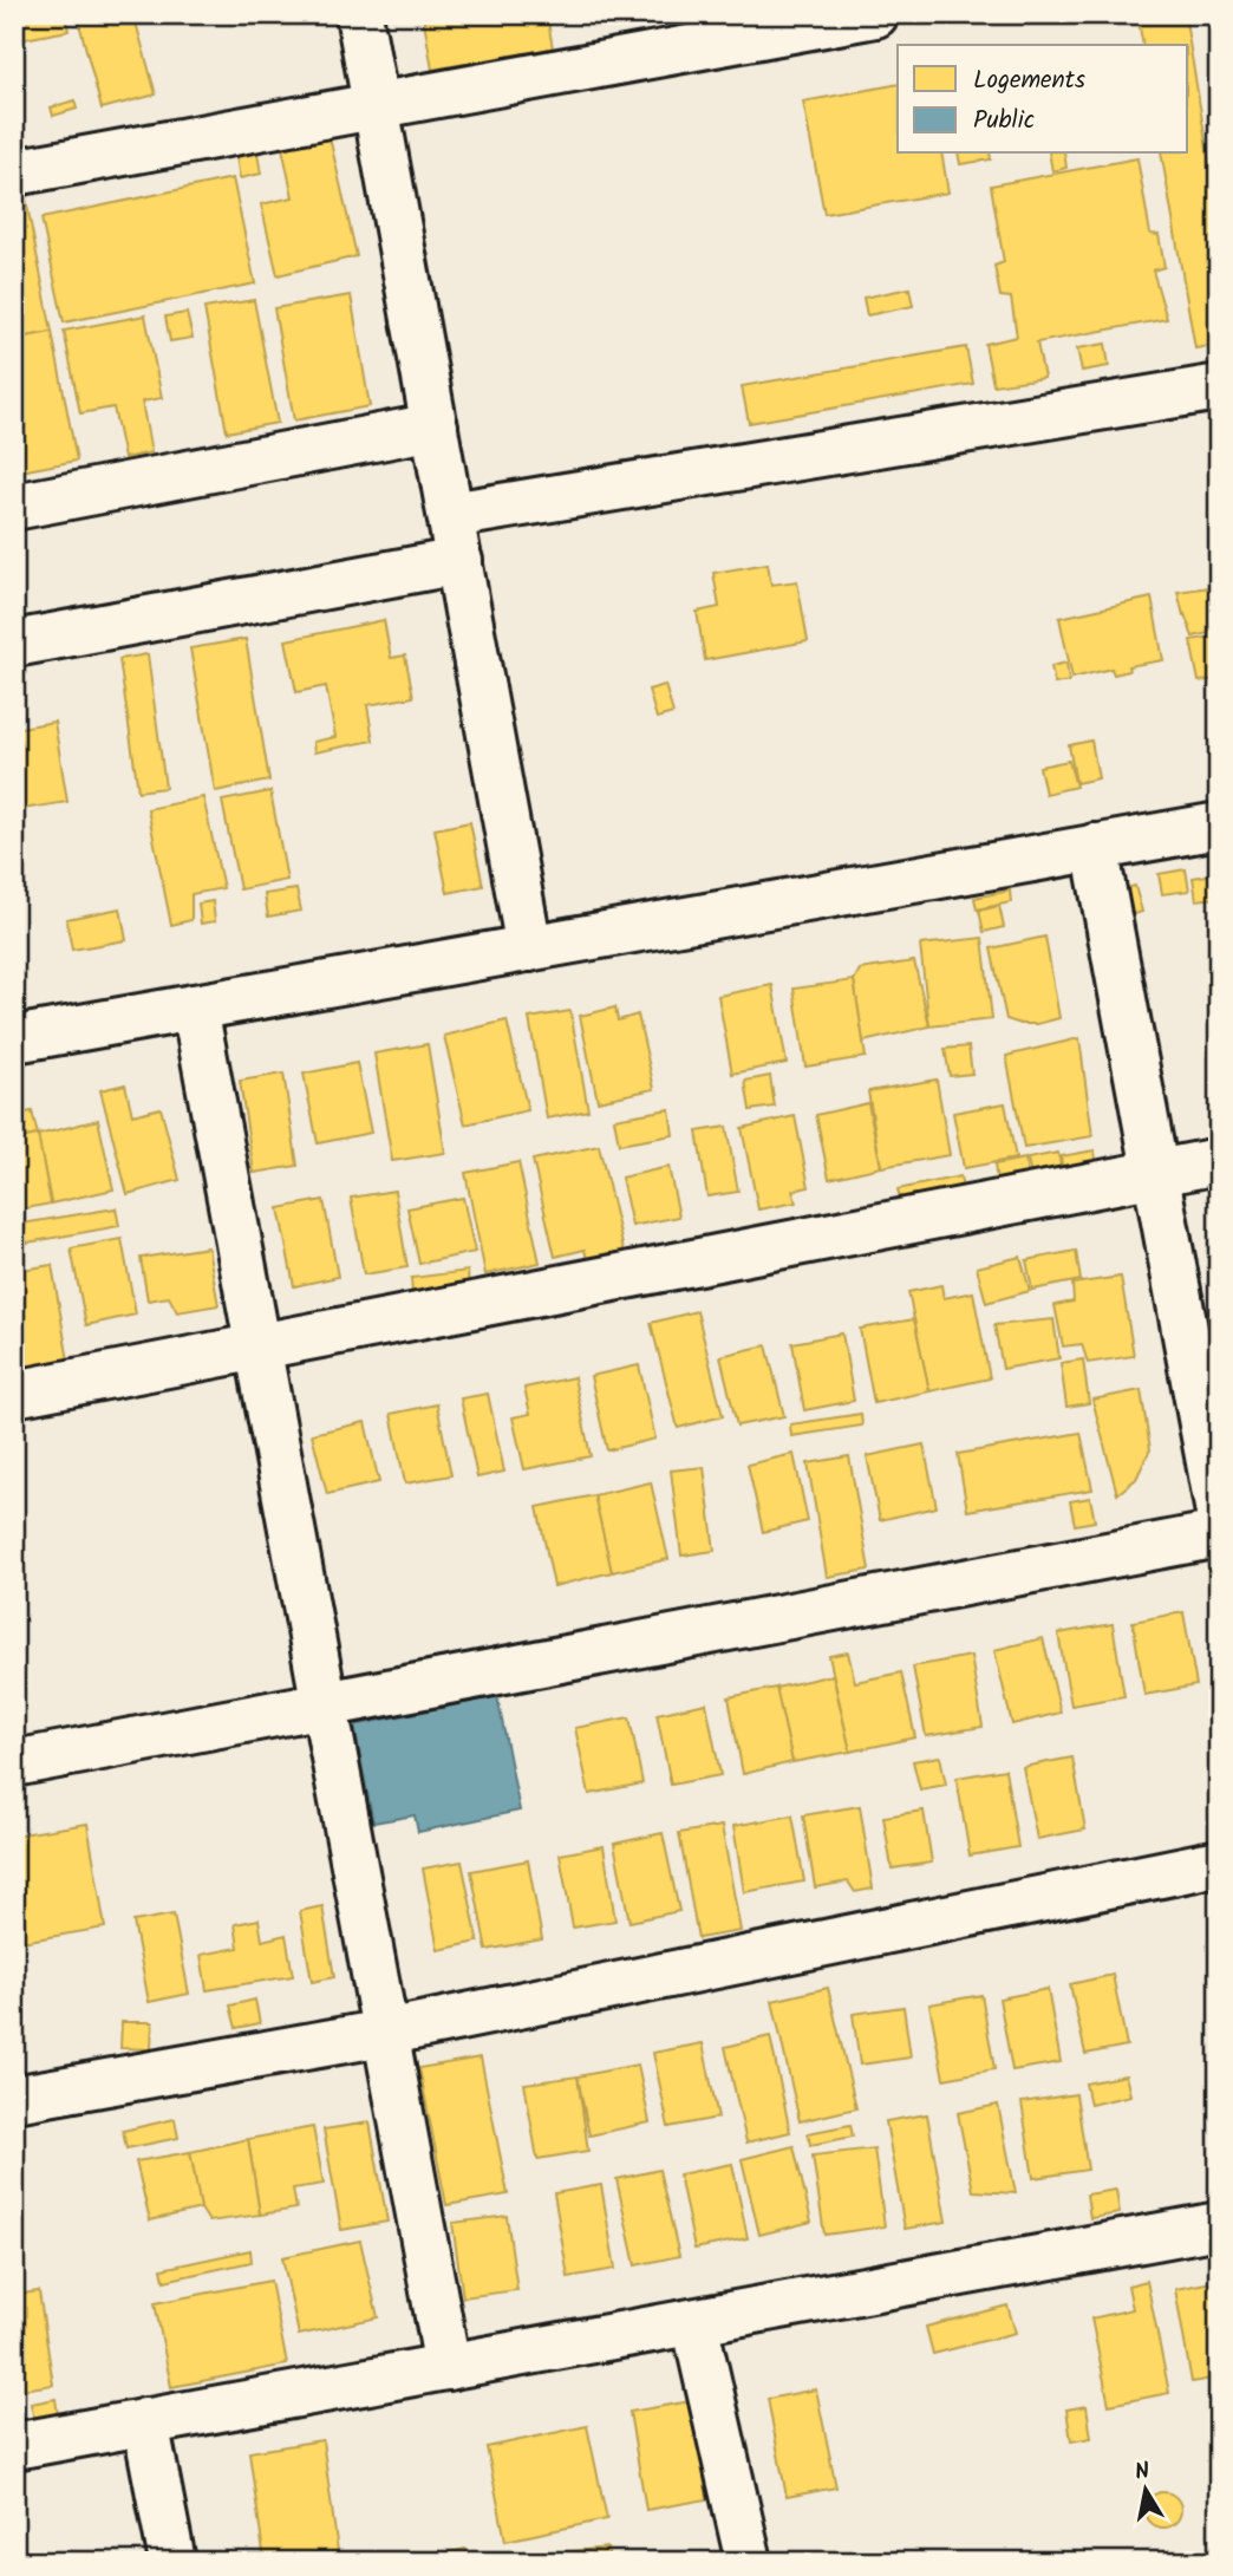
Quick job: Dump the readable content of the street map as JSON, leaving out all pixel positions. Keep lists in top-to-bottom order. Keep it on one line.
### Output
{"legend":["Logements","Public"],"north":"top"}
